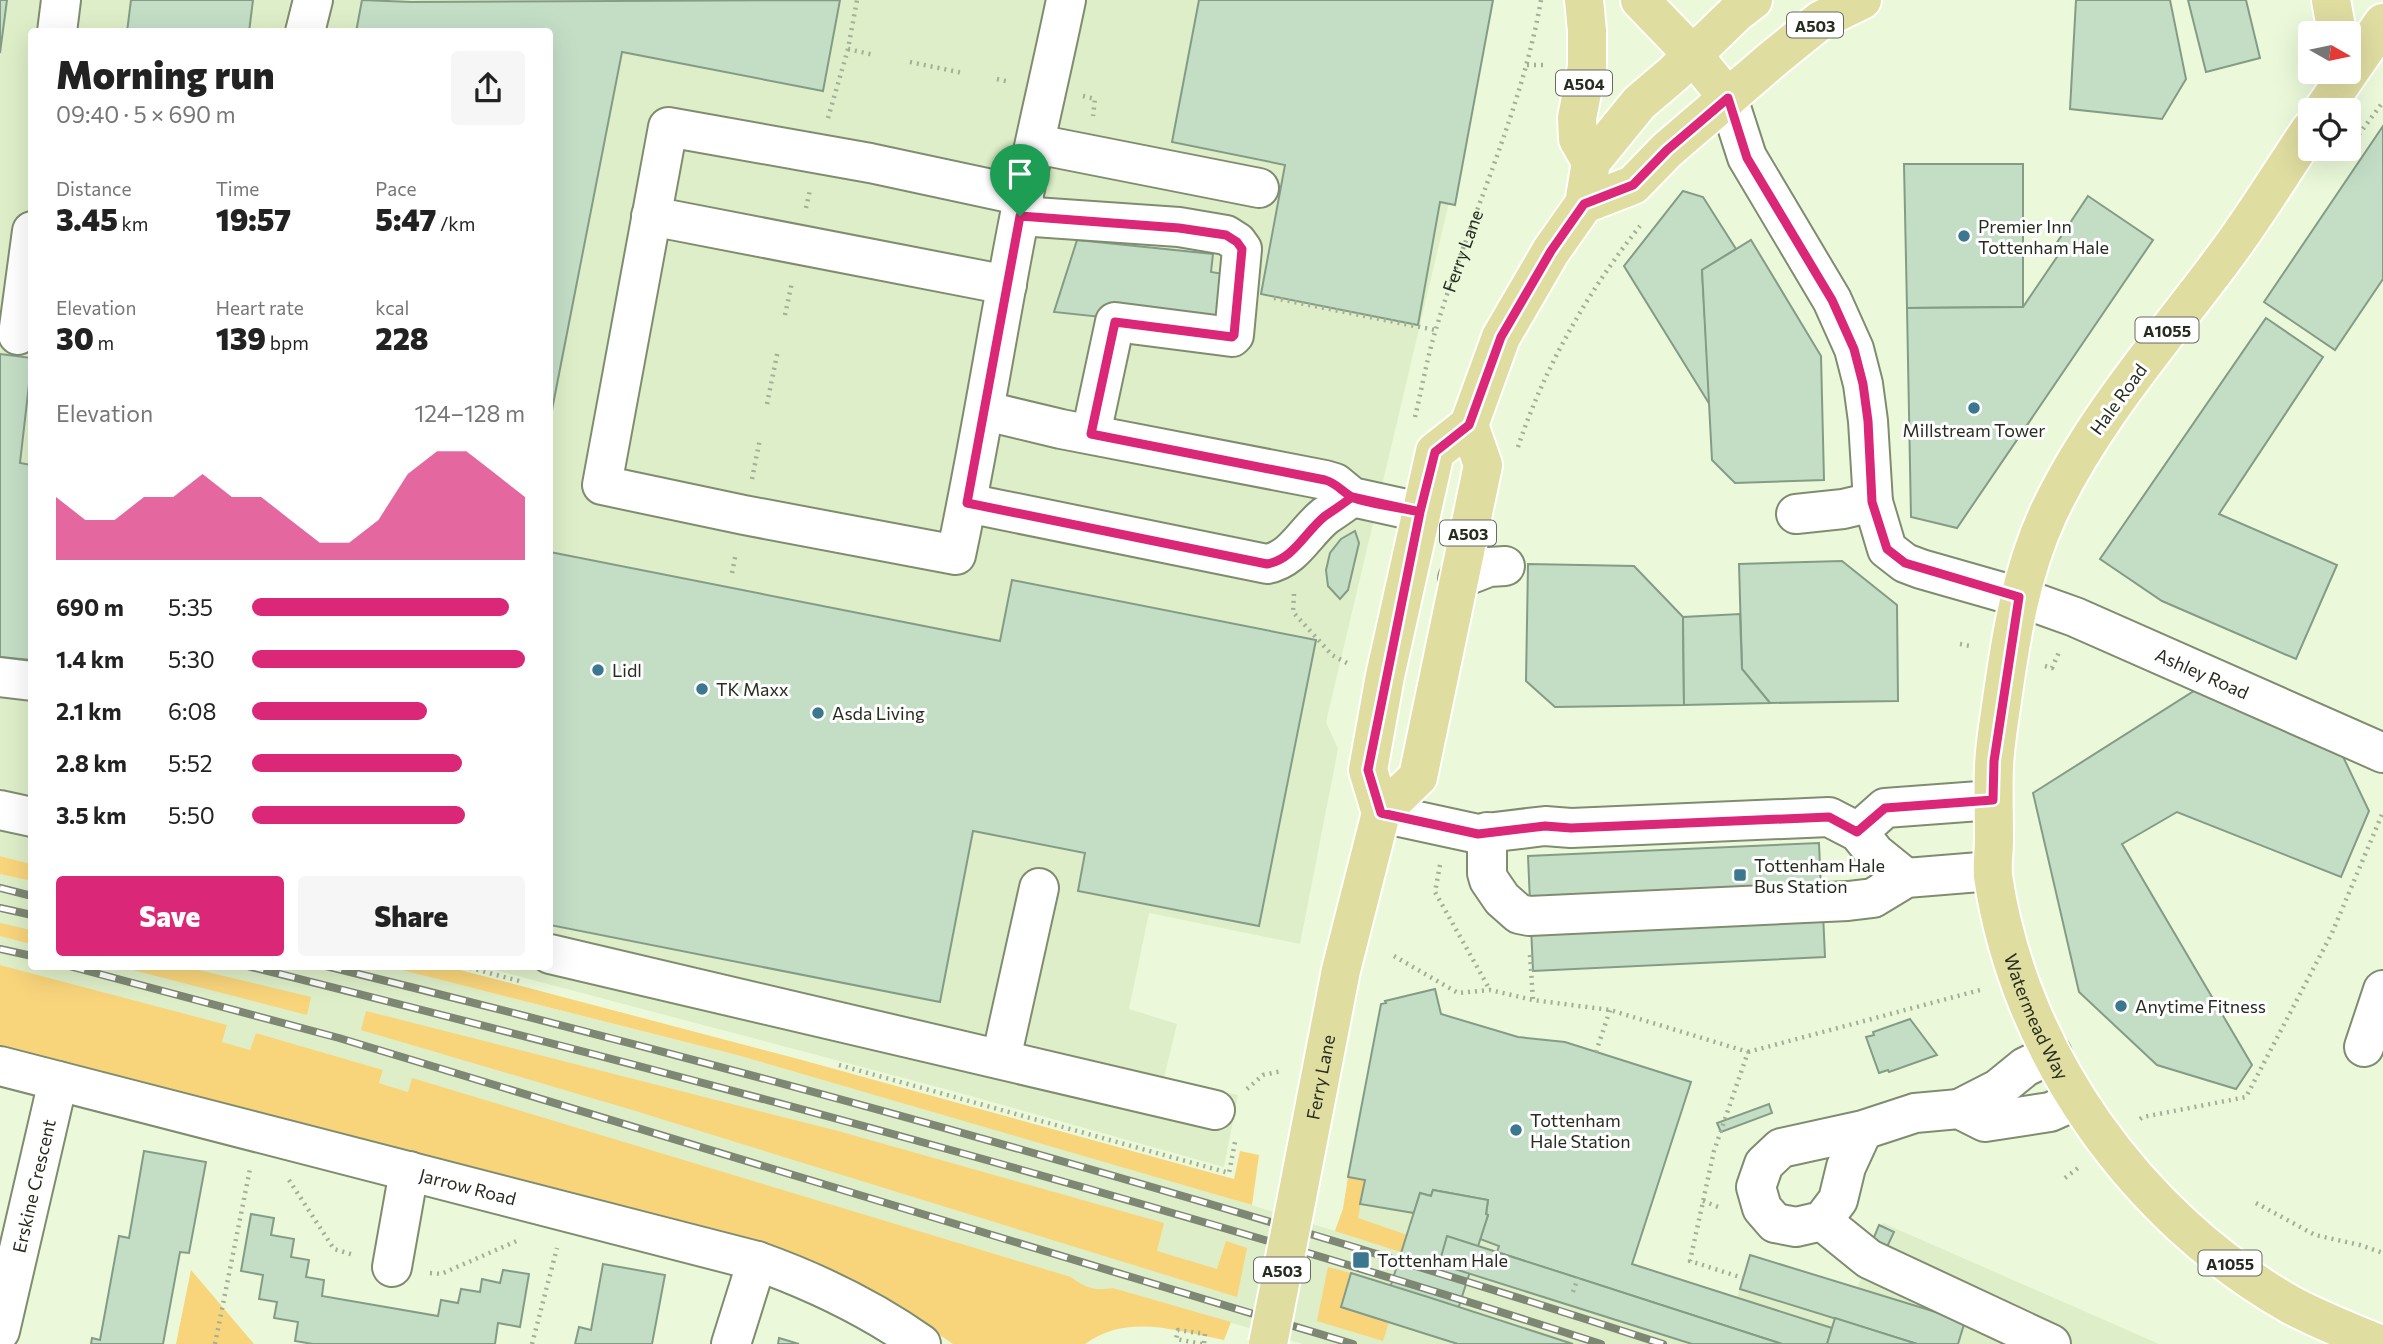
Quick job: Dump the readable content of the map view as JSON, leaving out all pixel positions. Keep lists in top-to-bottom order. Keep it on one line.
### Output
{"streets":{"main road":["A503","A504","Ferry Lane","A1055","Hale Road","Watermead Way"],"street":["Ashley Road","Jarrow Road","Erskine Crescent"]},"crossings":[["A503","Ferry Lane"],["A503","Ashley Road"],["Hale Road","Watermead Way"],["Ashley Road","Watermead Way"],["Jarrow Road","Erskine Crescent"]],"places":{"other":["Premier Inn Tottenham Hale","Millstream Tower","Lidl","TK Maxx","Asda Living","Anytime Fitness","Tottenham Hale Station"],"transit":["Tottenham Hale Bus Station","Tottenham Hale"]},"north":"right","page":{"heading":["Morning run","09:40 · 5 × 690 m"],"stats":[["Distance","3.45 km"],["Time","19:57"],["Pace","5:47 /km"],["Elevation","30 m"],["Heart rate","139 bpm"],["kcal","228"]],"chart":["Elevation","124–128 m"],"list":[{"name":"690 m","note":"5:35"},{"name":"1.4 km","note":"5:30"},{"name":"2.1 km","note":"6:08"},{"name":"2.8 km","note":"5:52"},{"name":"3.5 km","note":"5:50"}],"buttons":["Save","Share"]}}
